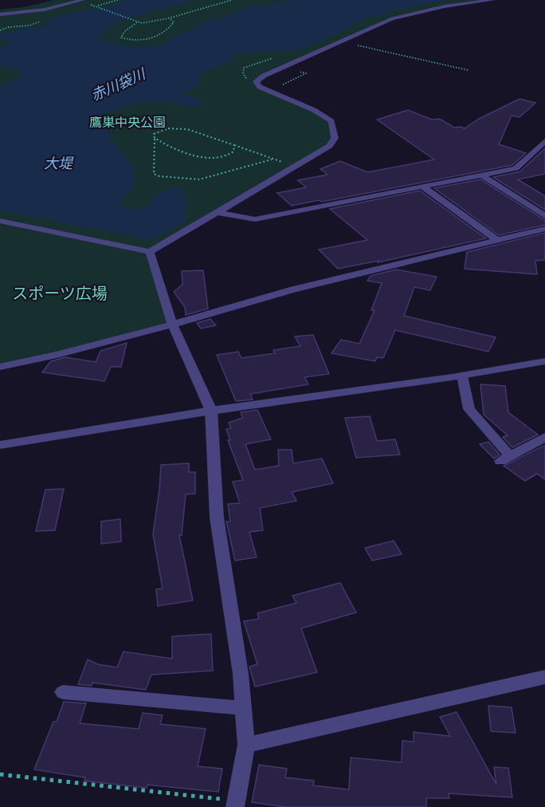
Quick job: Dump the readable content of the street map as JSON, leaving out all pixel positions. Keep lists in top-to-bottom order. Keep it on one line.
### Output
{"water":["赤川袋川","大堤"],"parks":["鷹巣中央公園","スポーツ広場"]}
